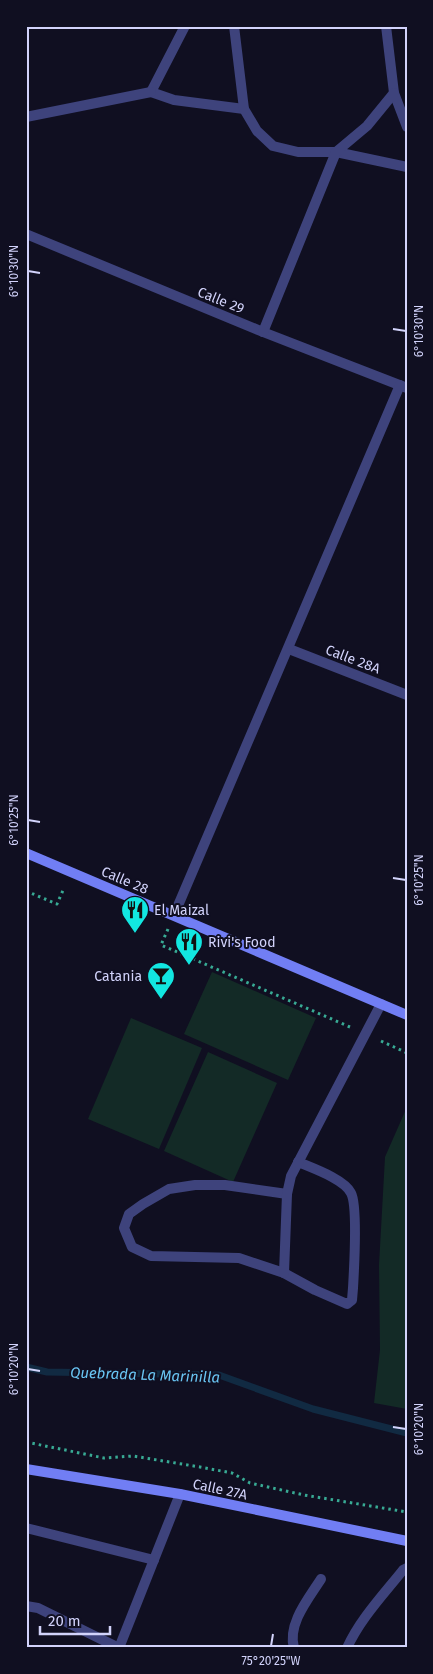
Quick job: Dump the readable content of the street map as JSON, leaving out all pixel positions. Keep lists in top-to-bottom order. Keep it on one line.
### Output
{"streets":{"main road":["Calle 28","Calle 27A"],"street":["Calle 29","Calle 28A"]},"water":["Quebrada La Marinilla"],"places":{"restaurant":["El Maizal","Rivi's Food"],"bar":["Catania"]},"scale_bar":"20 m","coordinates":["6°10'30\"N","6°10'25\"N","6°10'20\"N","75°20'25\"W"]}
